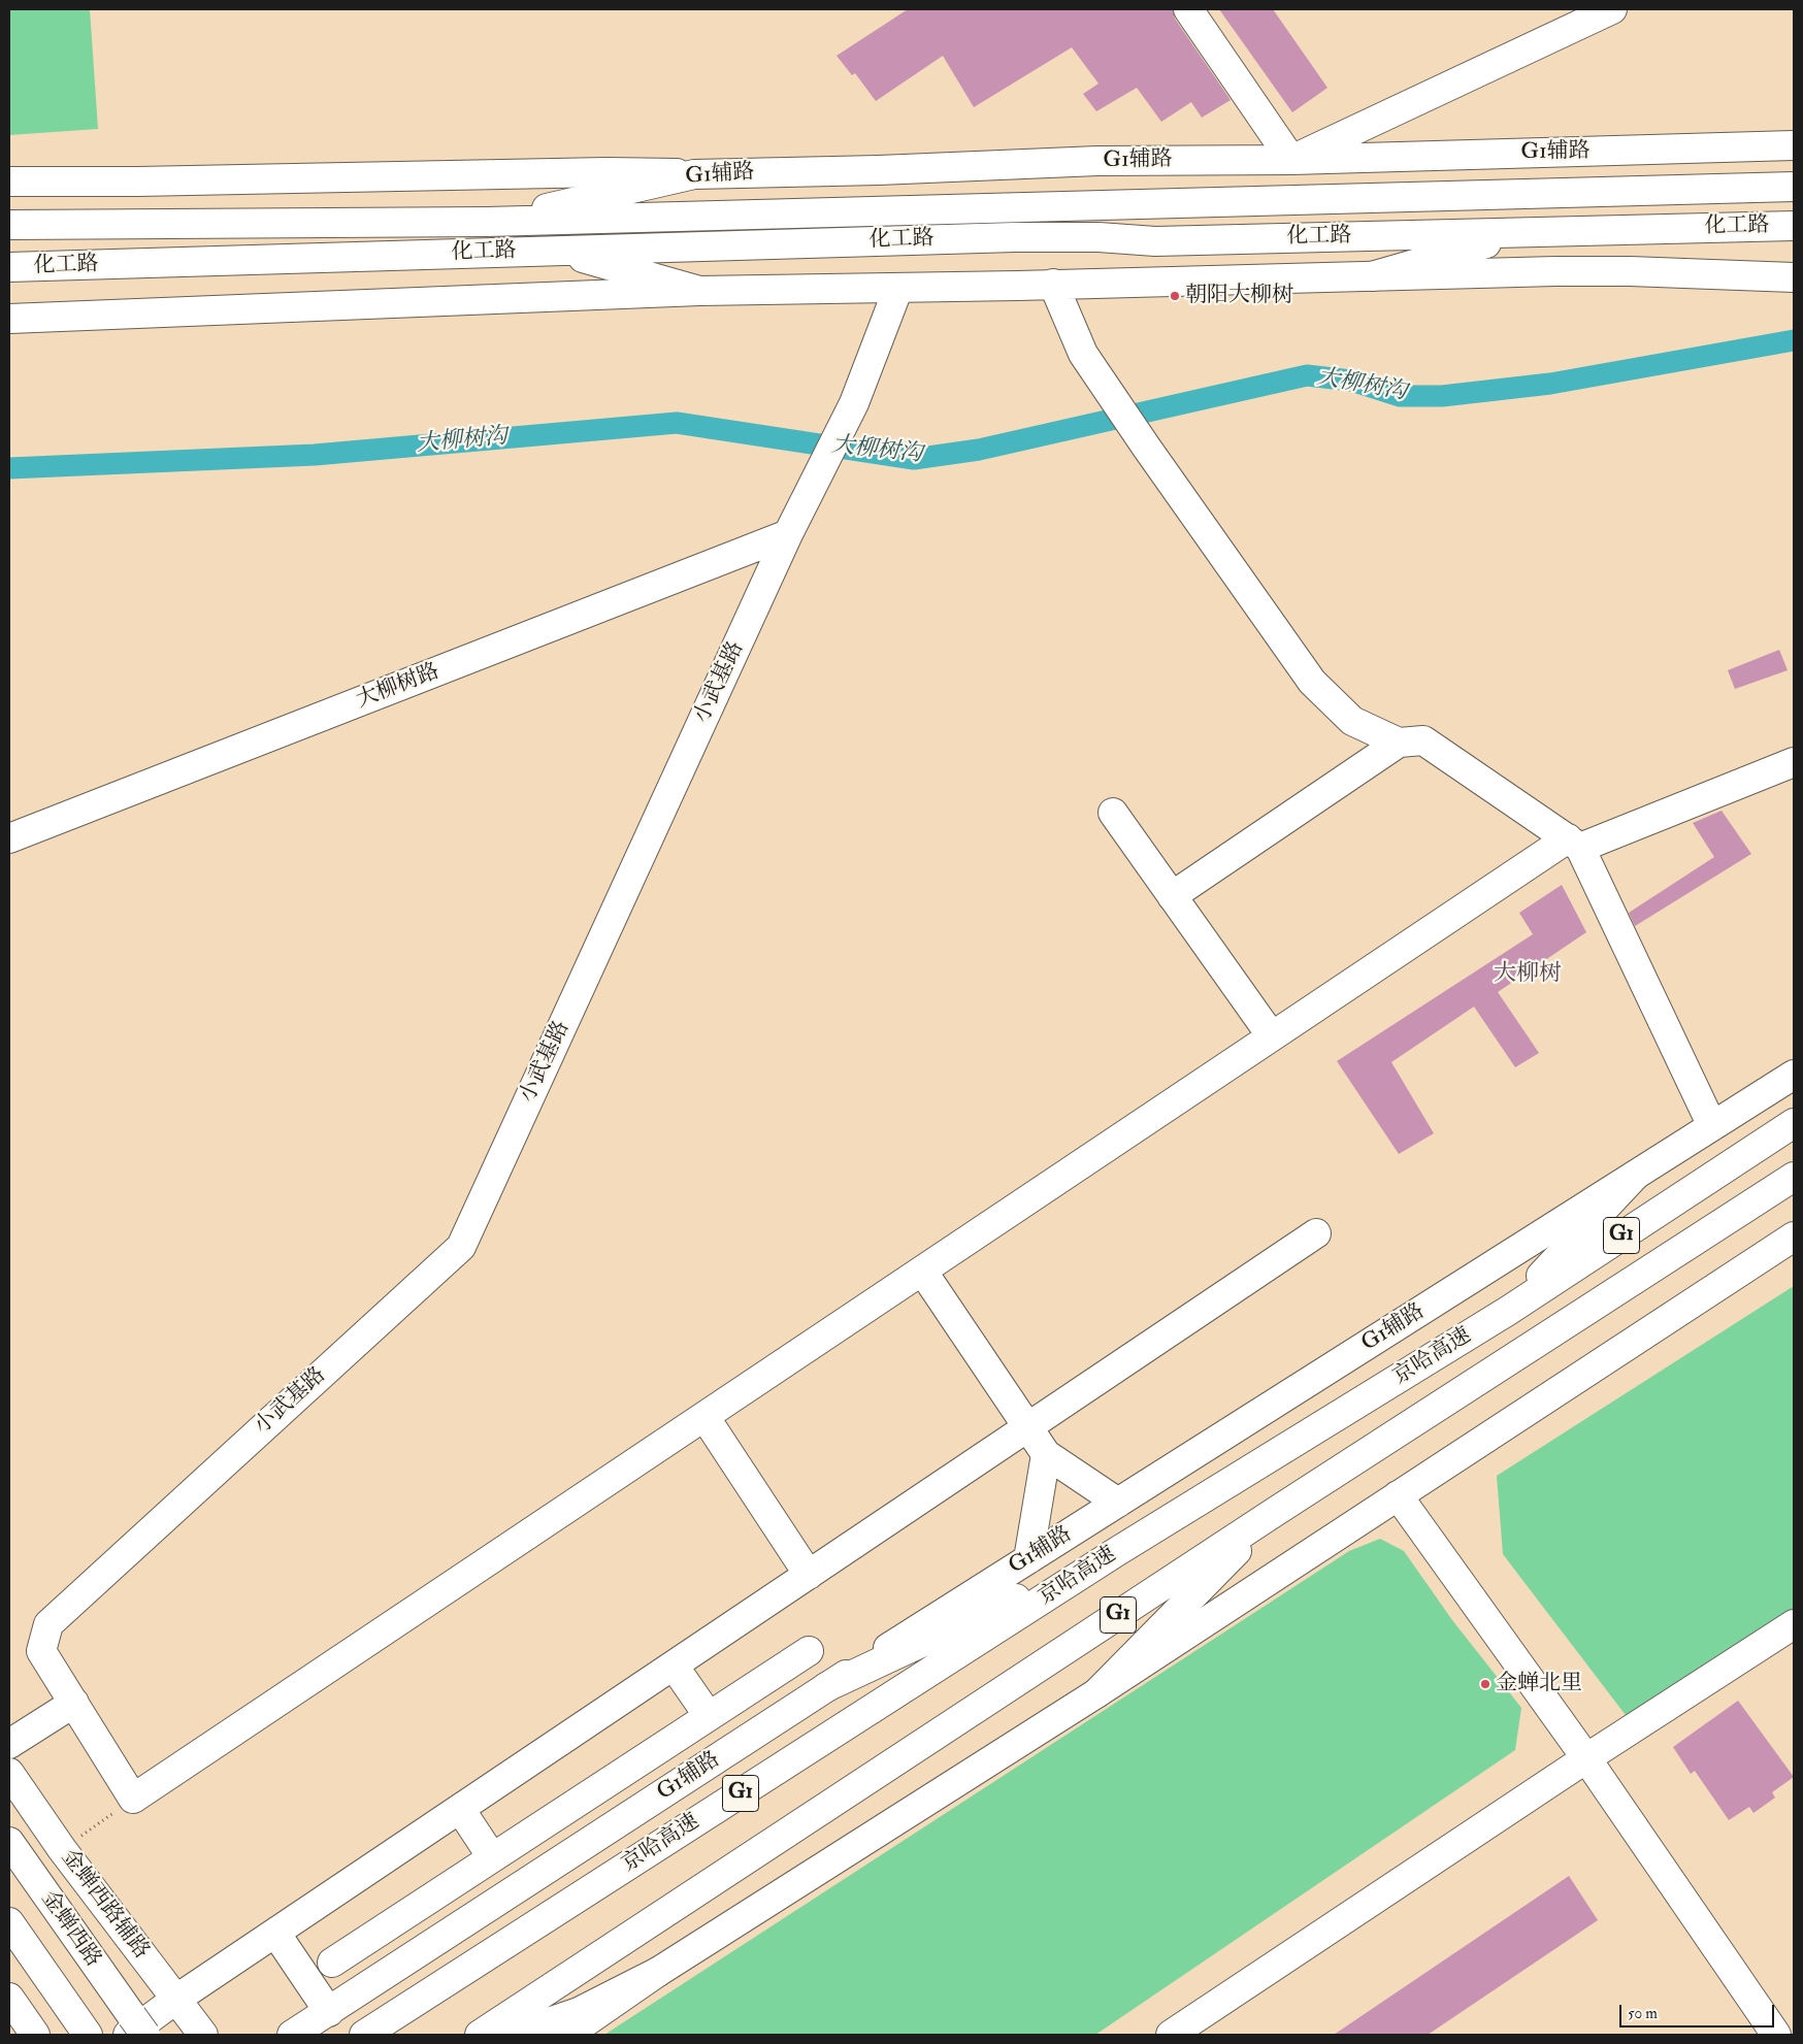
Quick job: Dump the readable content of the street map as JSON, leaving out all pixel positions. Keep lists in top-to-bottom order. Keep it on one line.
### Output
{"streets":{"main road":["G1辅路","化工路","小武基路","大柳树路","G1","京哈高速","金蝉西路辅路","金蝉西路"]},"crossings":[["G1辅路","化工路"],["小武基路","大柳树路"]],"districts":["大柳树"],"water":["大柳树沟"],"places":["朝阳大柳树","金蝉北里"],"scale_bar":"50 m"}
